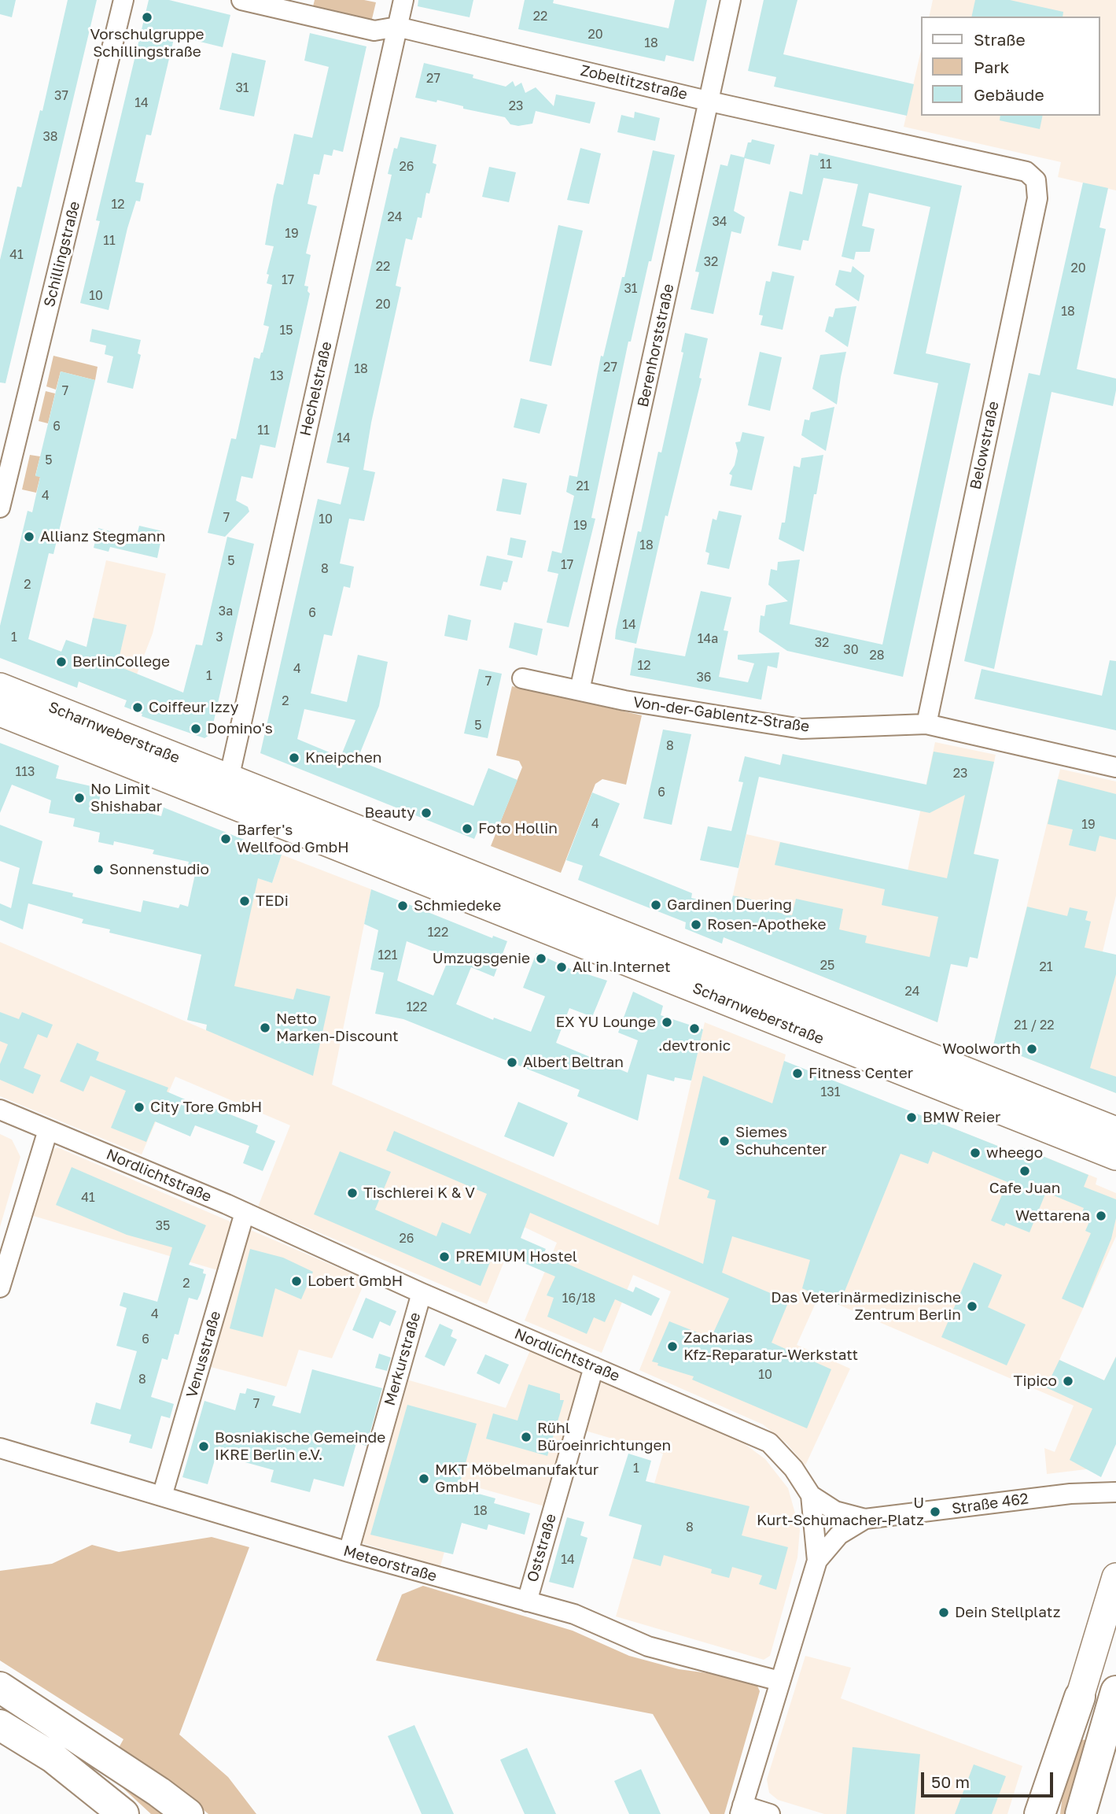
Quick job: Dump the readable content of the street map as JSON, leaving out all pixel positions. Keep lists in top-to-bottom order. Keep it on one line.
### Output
{"streets":{"main road":["Scharnweberstraße"],"street":["Zobeltitzstraße","Schillingstraße","Berenhorststraße","Hechelstraße","Belowstraße","Von-der-Gablentz-Straße","Nordlichtstraße","Venusstraße","Merkurstraße","Straße 462","Oststraße","Meteorstraße"]},"crossings":[["Zobeltitzstraße","Berenhorststraße"],["Zobeltitzstraße","Hechelstraße"],["Zobeltitzstraße","Belowstraße"],["Berenhorststraße","Von-der-Gablentz-Straße"],["Hechelstraße","Scharnweberstraße"],["Belowstraße","Von-der-Gablentz-Straße"],["Nordlichtstraße","Venusstraße"],["Nordlichtstraße","Merkurstraße"],["Nordlichtstraße","Straße 462"],["Nordlichtstraße","Oststraße"],["Nordlichtstraße","Meteorstraße"],["Venusstraße","Meteorstraße"],["Merkurstraße","Meteorstraße"],["Oststraße","Meteorstraße"]],"places":["Vorschulgruppe Schillingstraße","Allianz Stegmann","BerlinCollege","Coiffeur Izzy","Domino's","Kneipchen","No Limit Shishabar","Beauty","Foto Hollin","Barfer's Wellfood GmbH","Sonnenstudio","TEDi","Gardinen Duering","Schmiedeke","Rosen-Apotheke","Umzugsgenie","All in Internet","EX YU Lounge","Netto Marken-Discount",".devtronic","Woolworth","Albert Beltran","Fitness Center","City Tore GmbH","BMW Reier","Siemes Schuhcenter","wheego","Cafe Juan","Tischlerei K & V","Wettarena","PREMIUM Hostel","Lobert GmbH","Das Veterinärmedizinische Zentrum Berlin","Zacharias Kfz-Reparatur-Werkstatt","Tipico","Rühl Büroeinrichtungen","Bosniakische Gemeinde IKRE Berlin e.V.","MKT Möbelmanufaktur GmbH","U Kurt-Schumacher-Platz","Dein Stellplatz"],"house_numbers":["22","20","18","27","31","37","14","23","38","11","26","12","24","34","19","11","41","32","22","20","17","31","10","20","18","15","27","18","13","7","6","11","14","5","21","4","7","10","19","18","5","17","8","2","3a","6","14","1","3","14a","32","30","28","12","4","1","36","7","2","5","8","113","23","6","4","19","122","121","25","21","24","122","21 / 22","131","41","35","26","2","16/18","4","6","10","8","7","1","18","8","14"],"legend":["Straße","Park","Gebäude"],"scale_bar":"50 m"}
